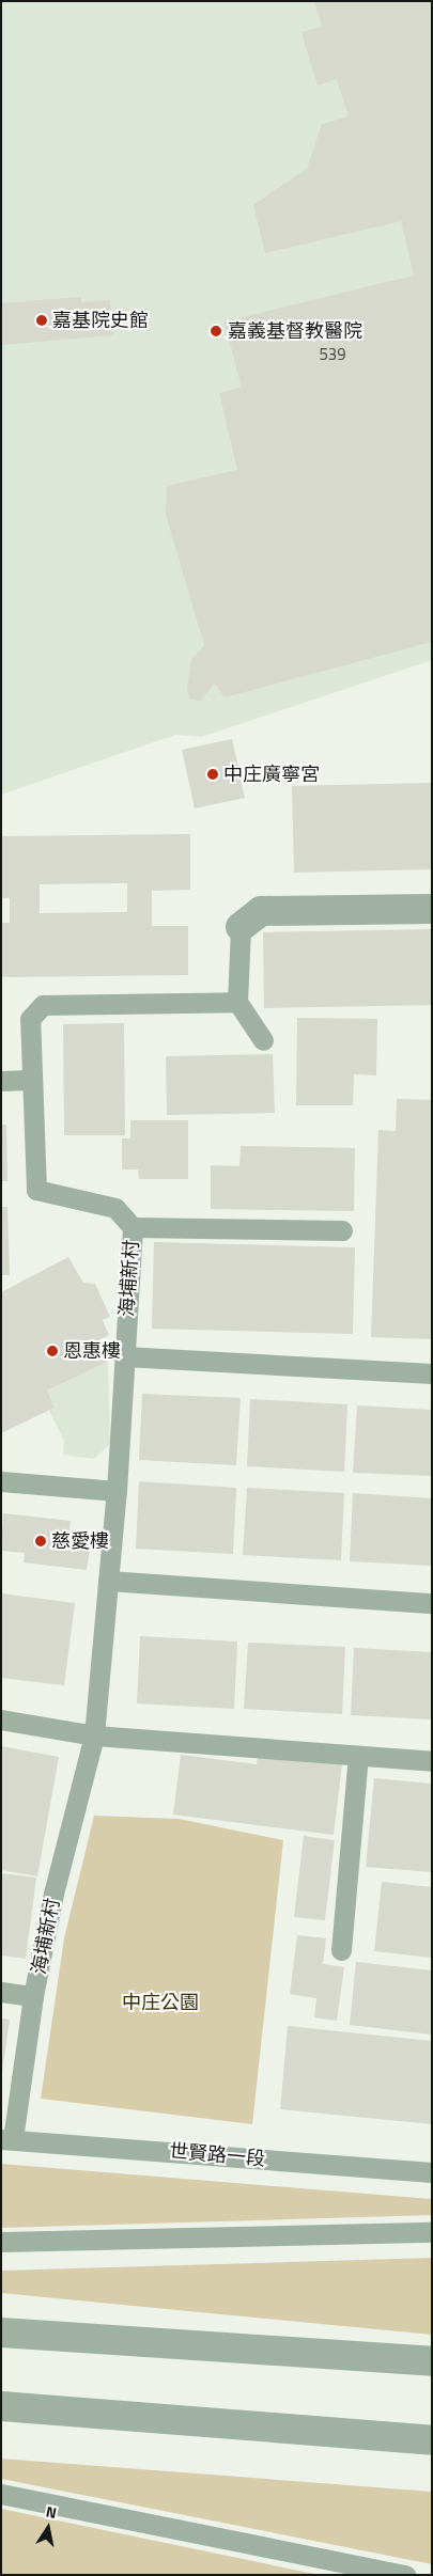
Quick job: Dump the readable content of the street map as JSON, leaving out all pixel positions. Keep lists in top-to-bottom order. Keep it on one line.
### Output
{"streets":{"lane":["海埔新村","世賢路一段"]},"crossings":[["海埔新村","世賢路一段"]],"parks":["中庄公園"],"places":["嘉基院史館","嘉義基督教醫院","中庄廣寧宮","恩惠樓","慈愛樓"],"house_numbers":["539"],"north":"top"}
